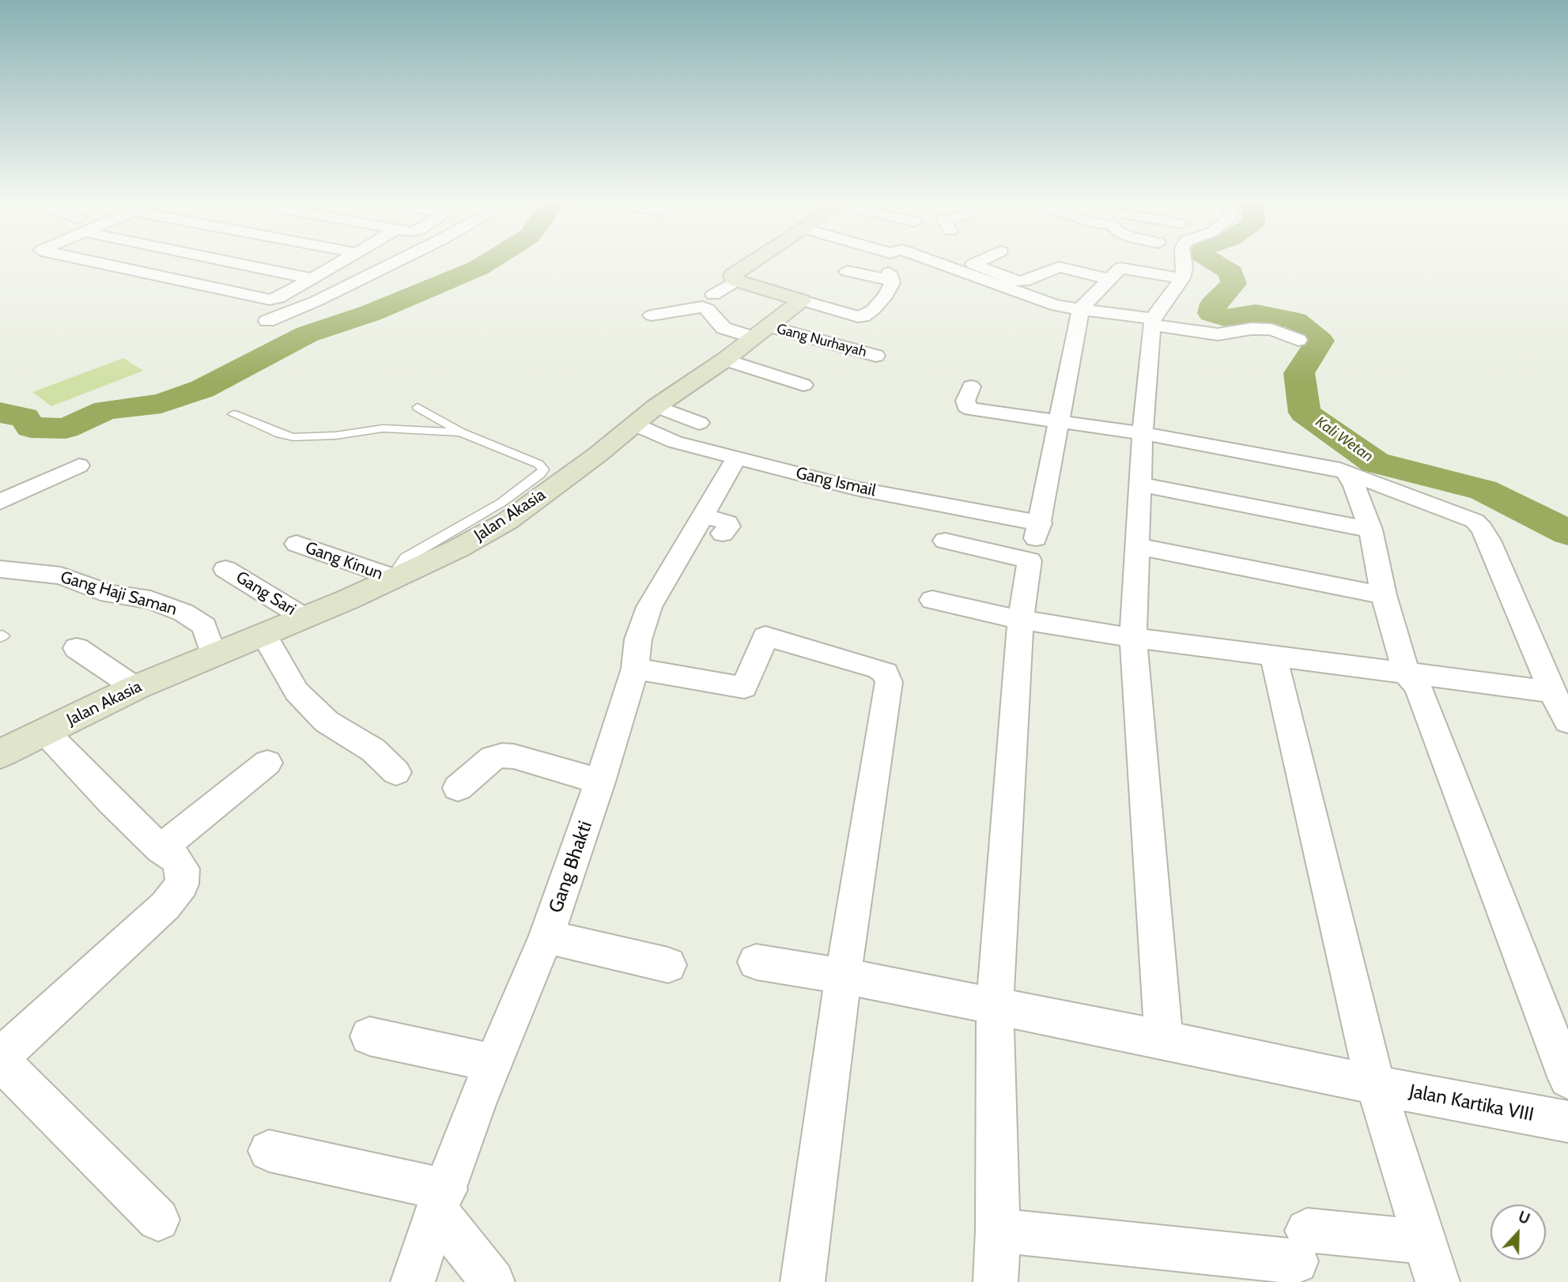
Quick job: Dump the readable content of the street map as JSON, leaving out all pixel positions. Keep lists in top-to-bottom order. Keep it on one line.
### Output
{"streets":{"street":["Gang Nurhayah","Gang Ismail","Jalan Akasia","Gang Kinun","Gang Haji Saman","Gang Sari","Gang Bhakti","Jalan Kartika VIII"]},"crossings":[["Gang Nurhayah","Jalan Akasia"],["Gang Ismail","Jalan Akasia"],["Gang Ismail","Gang Bhakti"],["Jalan Akasia","Gang Kinun"],["Jalan Akasia","Gang Haji Saman"],["Jalan Akasia","Gang Sari"]],"water":["Kali Wetan"],"north":"top"}
